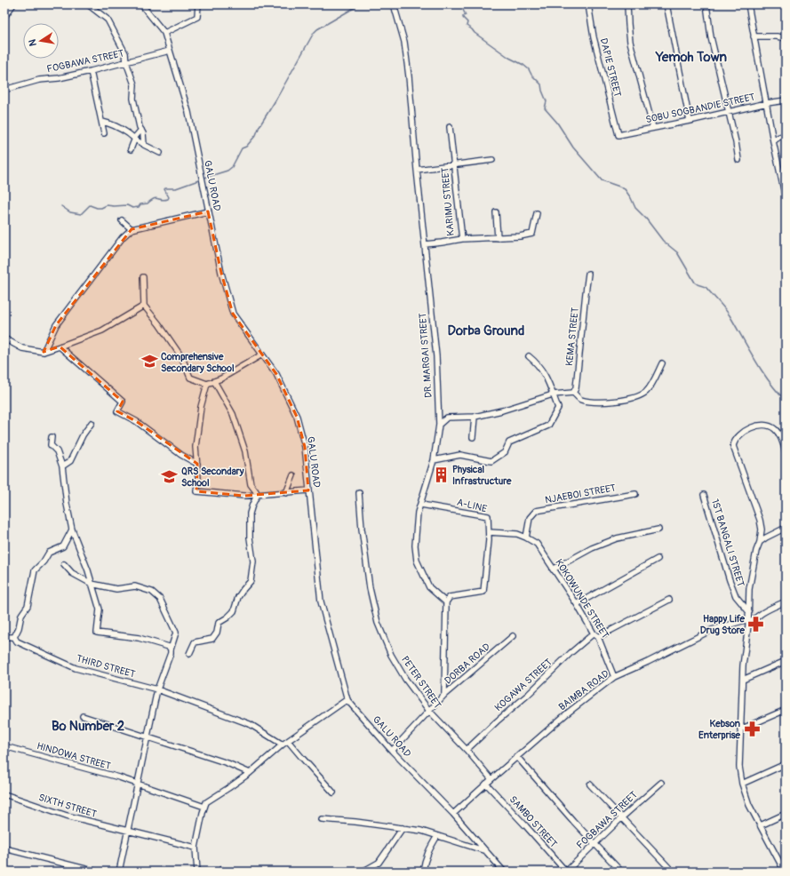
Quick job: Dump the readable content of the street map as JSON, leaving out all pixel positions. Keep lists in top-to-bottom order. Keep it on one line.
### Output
{"streets":{"street":["FOGBAWA STREET","DAPIE STREET","SOBU SOGBANDIE STREET","GALU ROAD","KARIMU STREET","KEMA STREET","DR. MARGAI STREET","NJAEBOI STREET","A-LINE","1ST BANGALI STREET","KOKOWUNDE STREET","DORBA ROAD","THIRD STREET","PETER STREET","KOGAWA STREET","BAIMBA ROAD","HINDOWA STREET","SIXTH STREET","SAMBO STREET"]},"crossings":[["FOGBAWA STREET","GALU ROAD"],["FOGBAWA STREET","SAMBO STREET"],["DAPIE STREET","SOBU SOGBANDIE STREET"],["GALU ROAD","DORBA ROAD"],["GALU ROAD","BAIMBA ROAD"],["KARIMU STREET","DR. MARGAI STREET"],["DR. MARGAI STREET","A-LINE"],["NJAEBOI STREET","KOKOWUNDE STREET"],["KOKOWUNDE STREET","KOGAWA STREET"],["KOKOWUNDE STREET","BAIMBA ROAD"],["DORBA ROAD","PETER STREET"],["PETER STREET","KOGAWA STREET"],["PETER STREET","BAIMBA ROAD"],["BAIMBA ROAD","SAMBO STREET"]],"districts":["Yemoh Town","Dorba Ground","Bo Number 2"],"places":{"school or university":["Comprehensive Secondary School","QRS Secondary School"],"building":["Physical Infrastructure"],"pharmacy":["Happy Life Drug Store","Kebson Enterprise"]},"north":"left"}
